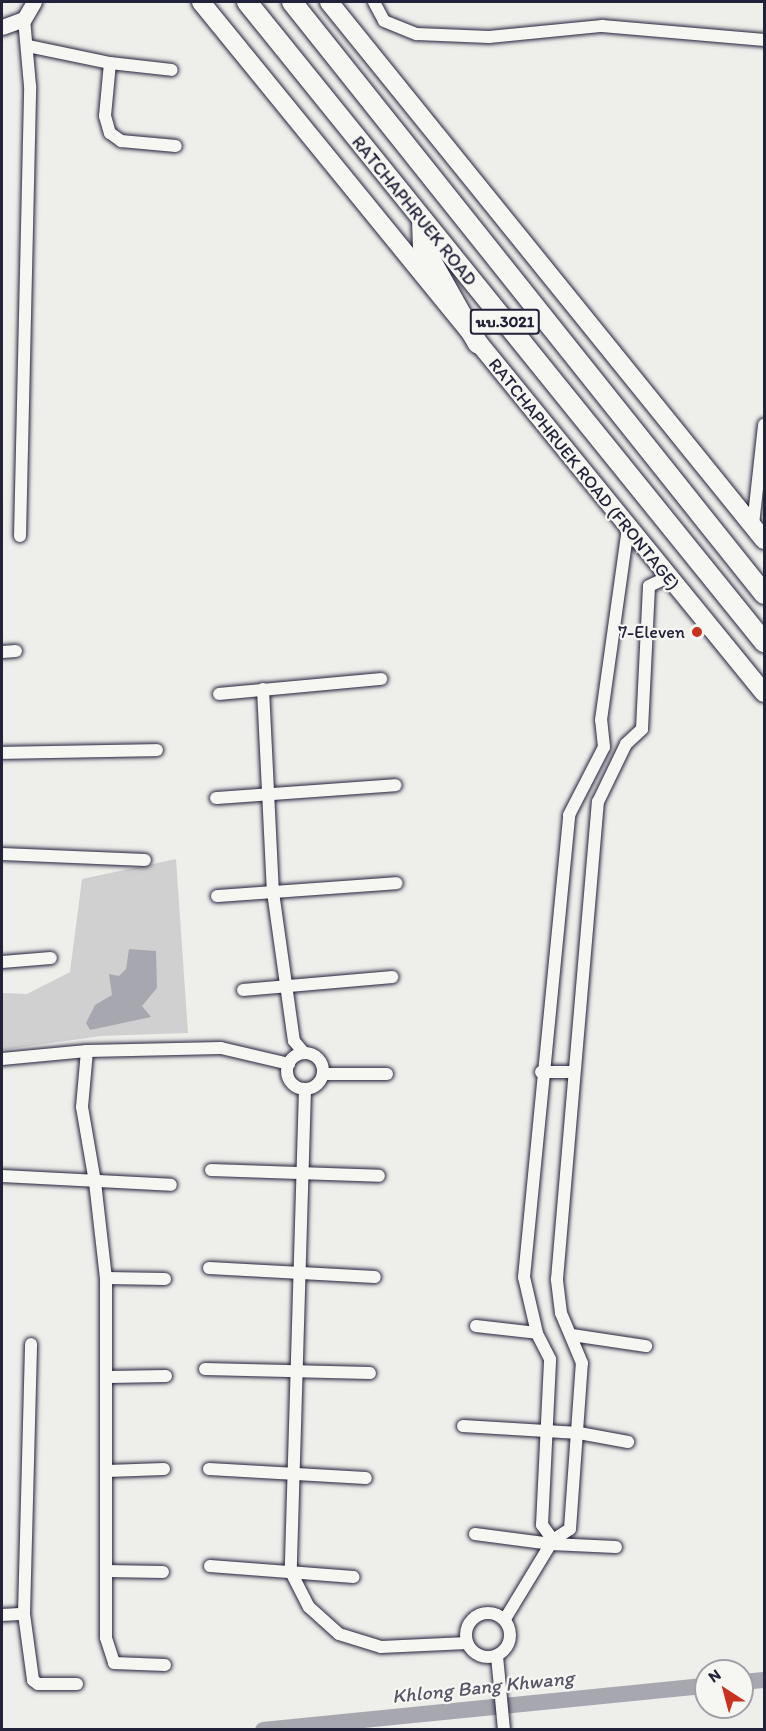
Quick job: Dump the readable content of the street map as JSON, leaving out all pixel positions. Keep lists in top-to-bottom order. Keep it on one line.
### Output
{"streets":{"main road":["RATCHAPHRUEK ROAD","นบ.3021","RATCHAPHRUEK ROAD (FRONTAGE)"]},"water":["Khlong Bang Khwang"],"places":["7-Eleven"],"north":"top left"}
